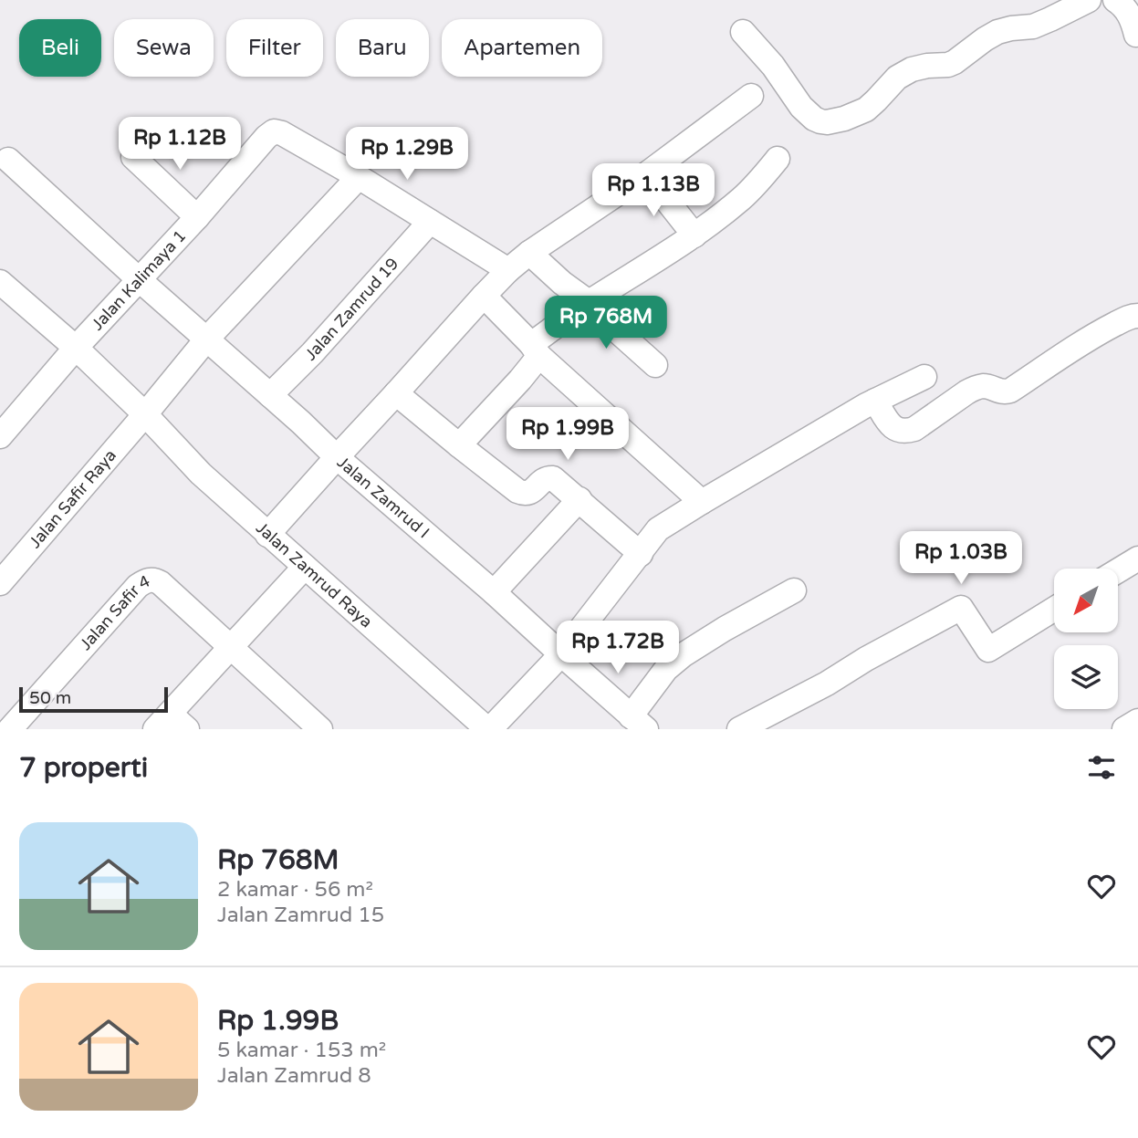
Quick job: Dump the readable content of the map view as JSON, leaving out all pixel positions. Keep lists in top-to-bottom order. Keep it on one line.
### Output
{"streets":{"street":["Jalan Kalimaya 1","Jalan Zamrud 19","Jalan Zamrud I","Jalan Safir Raya","Jalan Zamrud Raya","Jalan Safir 4"]},"crossings":[["Jalan Kalimaya 1","Jalan Zamrud I"],["Jalan Kalimaya 1","Jalan Safir Raya"],["Jalan Kalimaya 1","Jalan Zamrud Raya"],["Jalan Zamrud 19","Jalan Zamrud I"],["Jalan Zamrud I","Jalan Safir Raya"],["Jalan Safir Raya","Jalan Zamrud Raya"]],"scale_bar":"50 m","north":"bottom left","page":{"chip":["Beli","Sewa","Filter","Baru","Apartemen"],"price":["Rp 1.12B","Rp 1.29B","Rp 1.13B","Rp 768M","Rp 1.99B","Rp 1.03B","Rp 1.72B"],"scale":"50 m","heading":"7 properti","list":[{"name":"Rp 768M","note":"2 kamar · 56 m² · Jalan Zamrud 15"},{"name":"Rp 1.99B","note":"5 kamar · 153 m² · Jalan Zamrud 8"}]}}
